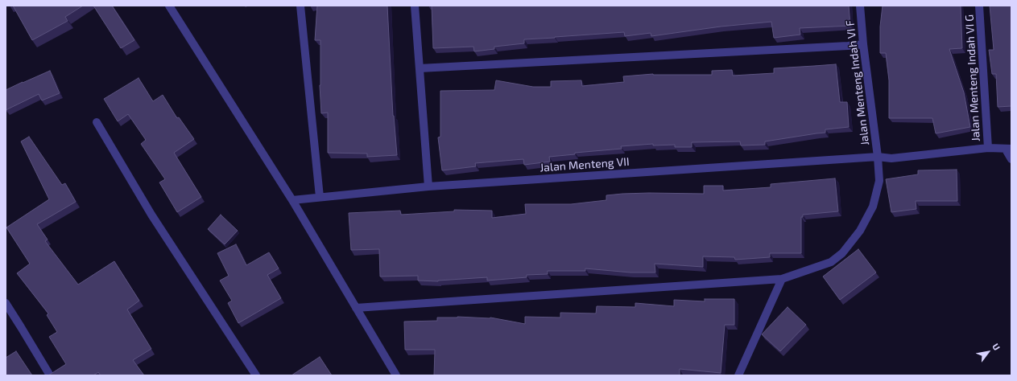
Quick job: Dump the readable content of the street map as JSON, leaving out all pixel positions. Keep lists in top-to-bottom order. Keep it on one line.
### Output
{"streets":{"street":["Jalan Menteng Indah VI G","Jalan Menteng Indah VI F","Jalan Menteng VII"]},"crossings":[["Jalan Menteng Indah VI G","Jalan Menteng VII"],["Jalan Menteng Indah VI F","Jalan Menteng VII"]],"north":"top right"}
